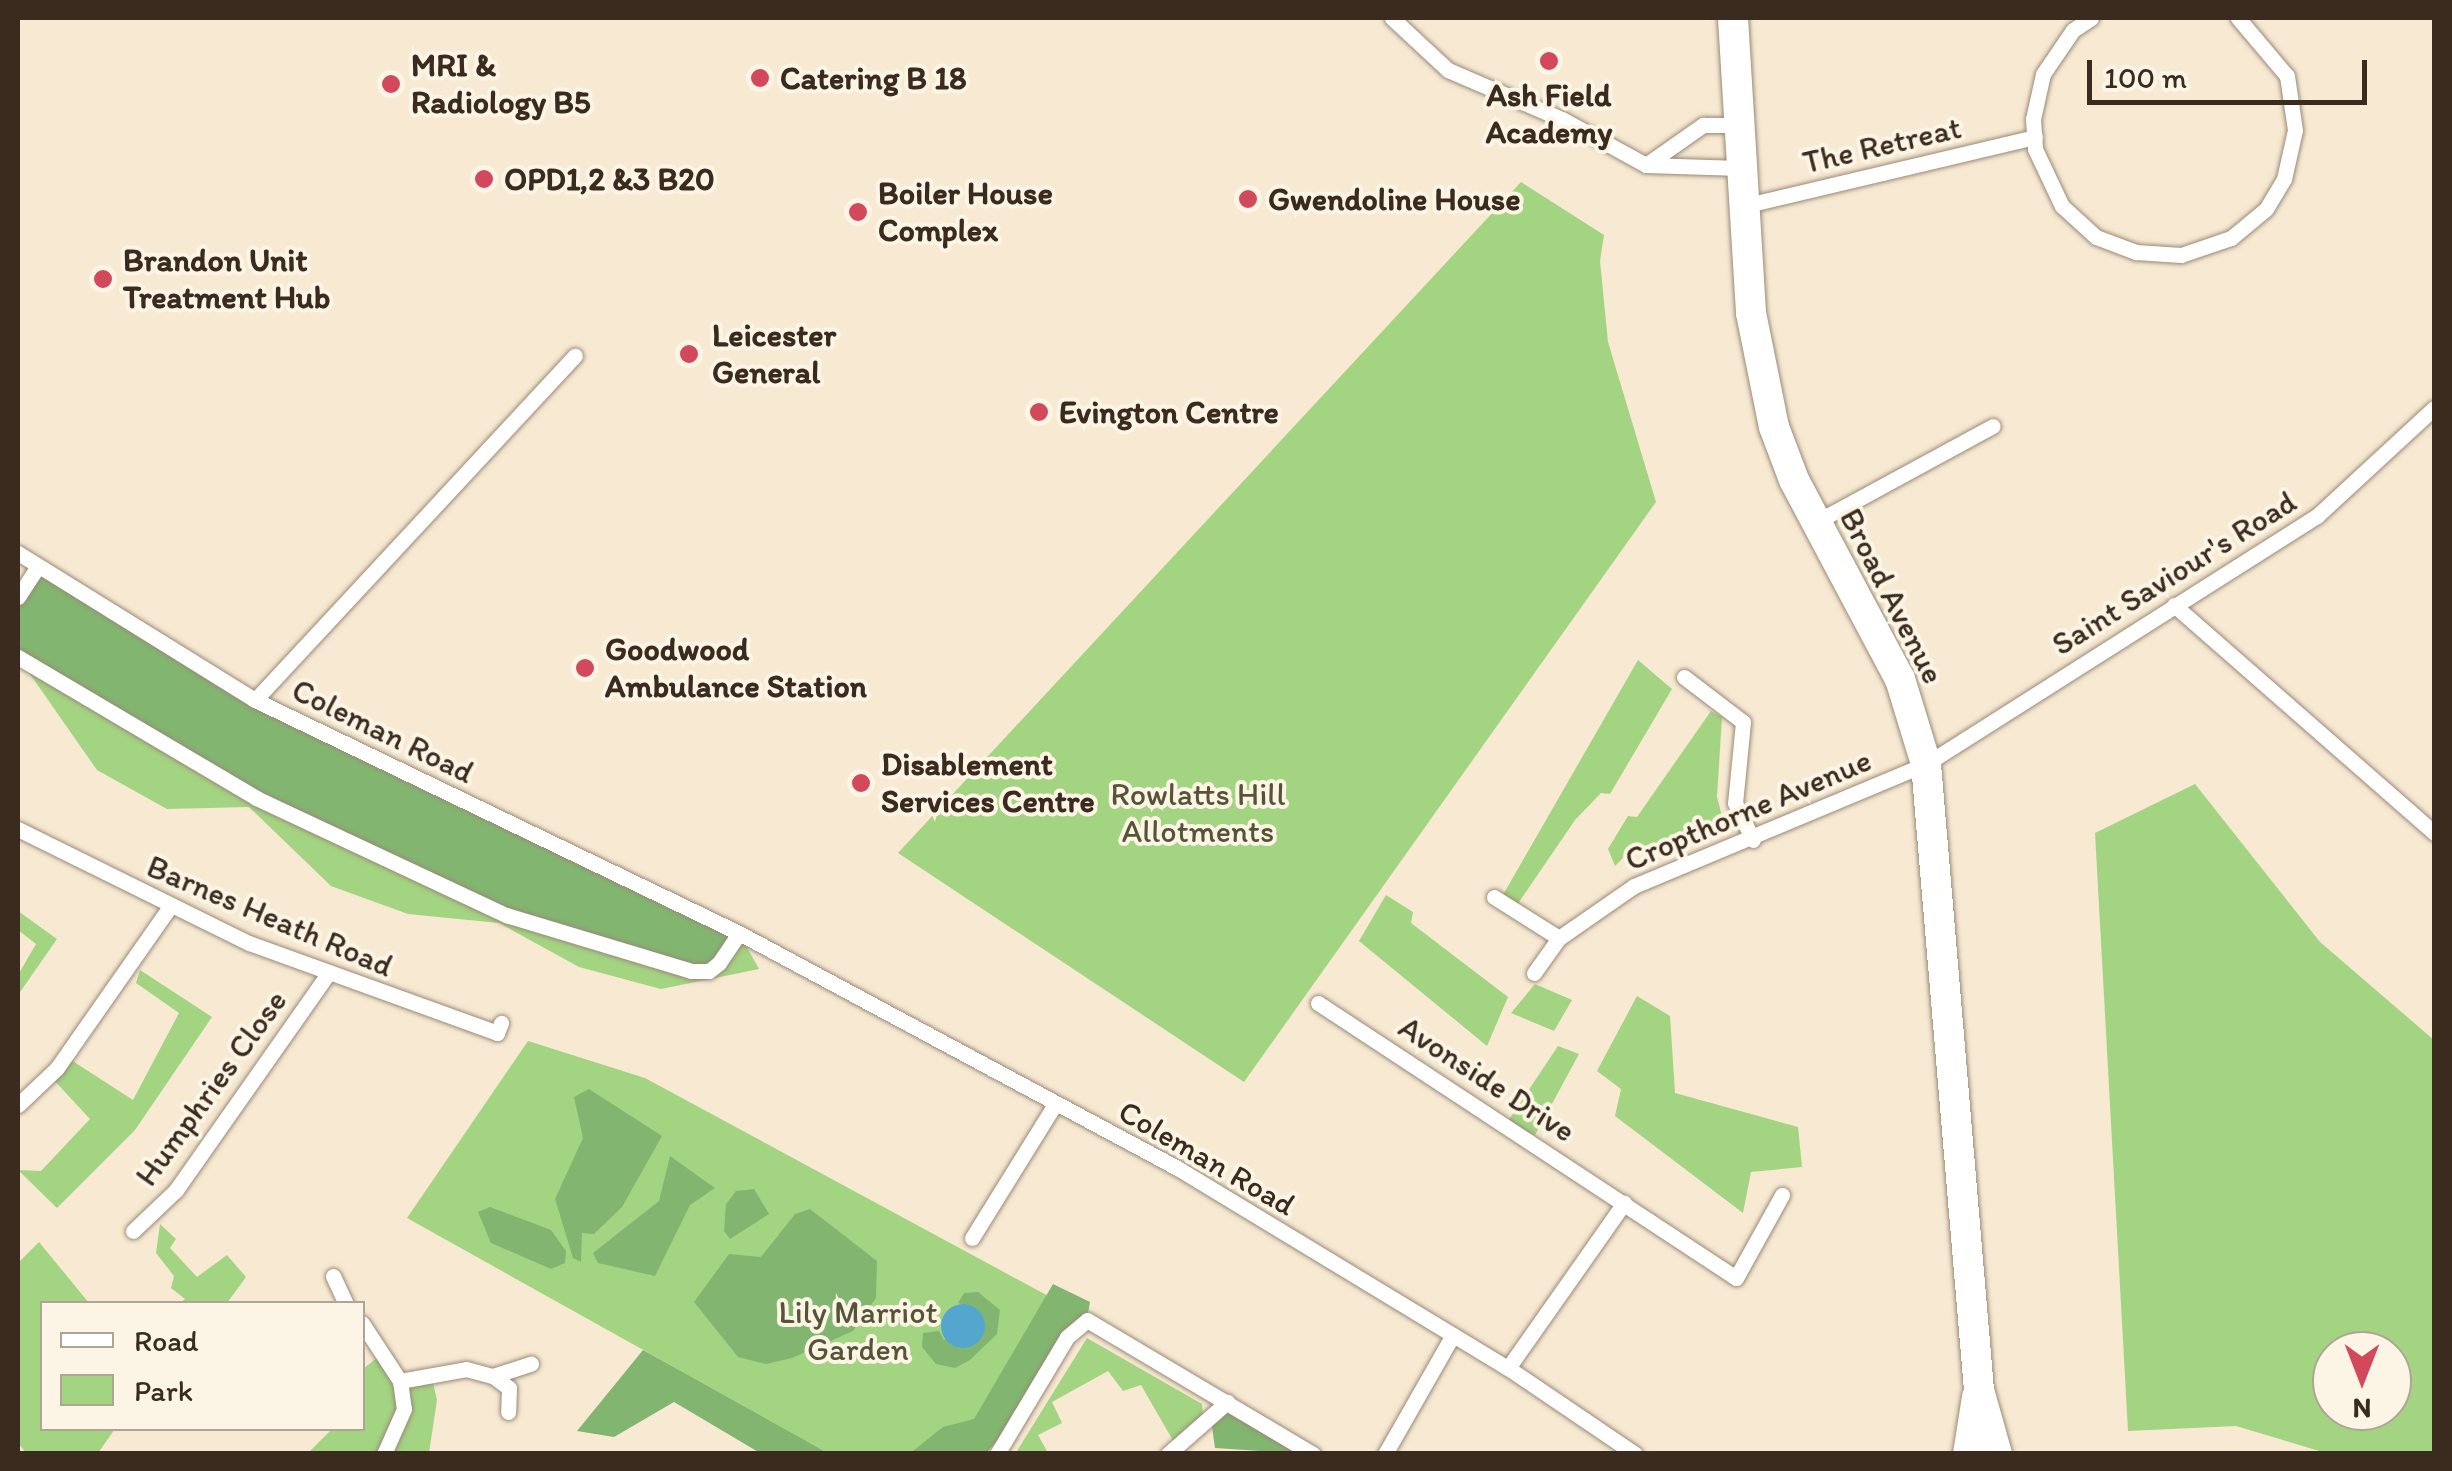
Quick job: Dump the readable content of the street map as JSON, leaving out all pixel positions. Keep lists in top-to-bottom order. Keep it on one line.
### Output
{"streets":{"highway":["Broad Avenue"],"street":["The Retreat","Saint Saviour's Road","Coleman Road","Cropthorne Avenue","Barnes Heath Road","Avonside Drive","Humphries Close"]},"crossings":[["The Retreat","Broad Avenue"],["Saint Saviour's Road","Broad Avenue"],["Saint Saviour's Road","Cropthorne Avenue"],["Broad Avenue","Cropthorne Avenue"],["Barnes Heath Road","Humphries Close"]],"parks":["Rowlatts Hill Allotments","Lily Marriot Garden"],"places":["Ash Field Academy","Catering B 18","MRI & Radiology B5","OPD1,2 &3 B20","Gwendoline House","Boiler House Complex","Brandon Unit Treatment Hub","Leicester General","Evington Centre","Goodwood Ambulance Station","Disablement Services Centre"],"legend":["Road","Park"],"scale_bar":"100 m","north":"bottom"}
